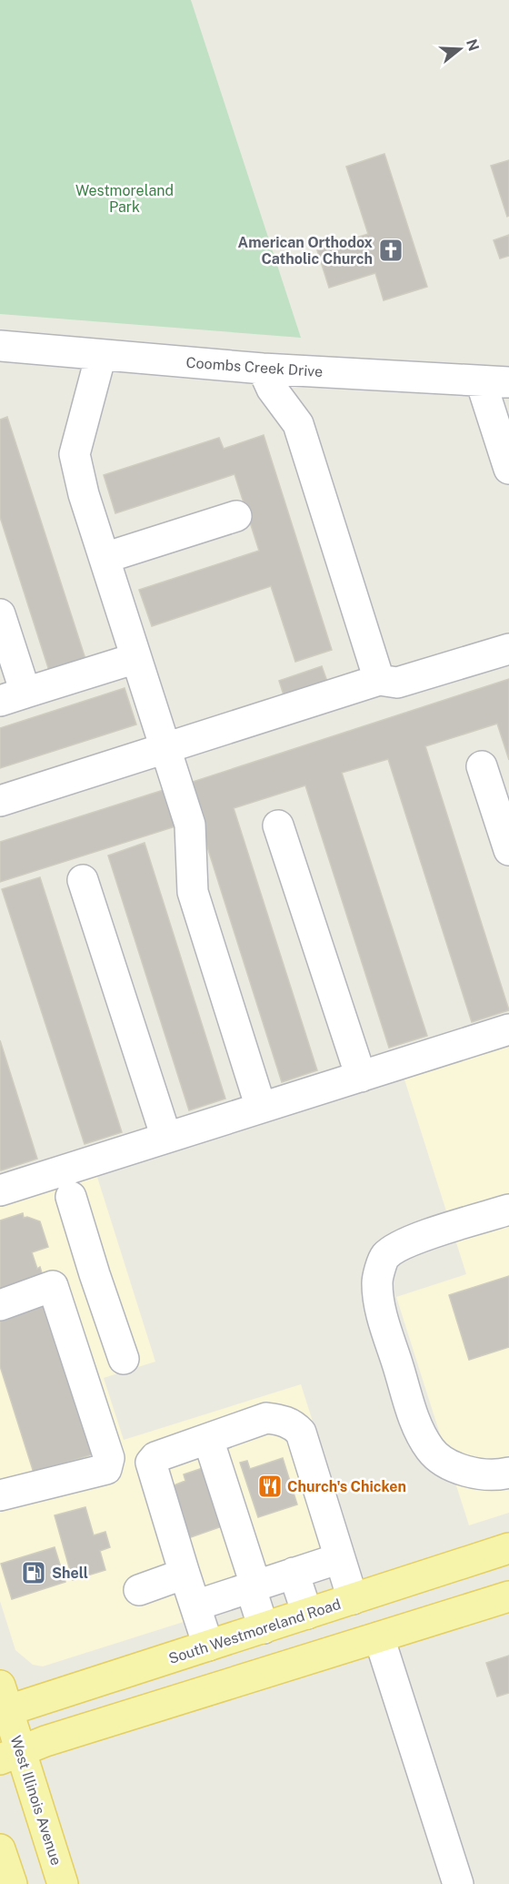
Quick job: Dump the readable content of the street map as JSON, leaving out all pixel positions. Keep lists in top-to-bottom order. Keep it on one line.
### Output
{"streets":{"main road":["South Westmoreland Road","West Illinois Avenue"],"street":["Coombs Creek Drive"]},"crossings":[["South Westmoreland Road","West Illinois Avenue"]],"parks":["Westmoreland Park"],"places":{"church":["American Orthodox Catholic Church"],"restaurant":["Church's Chicken"],"fuel station":["Shell"]},"north":"right"}
